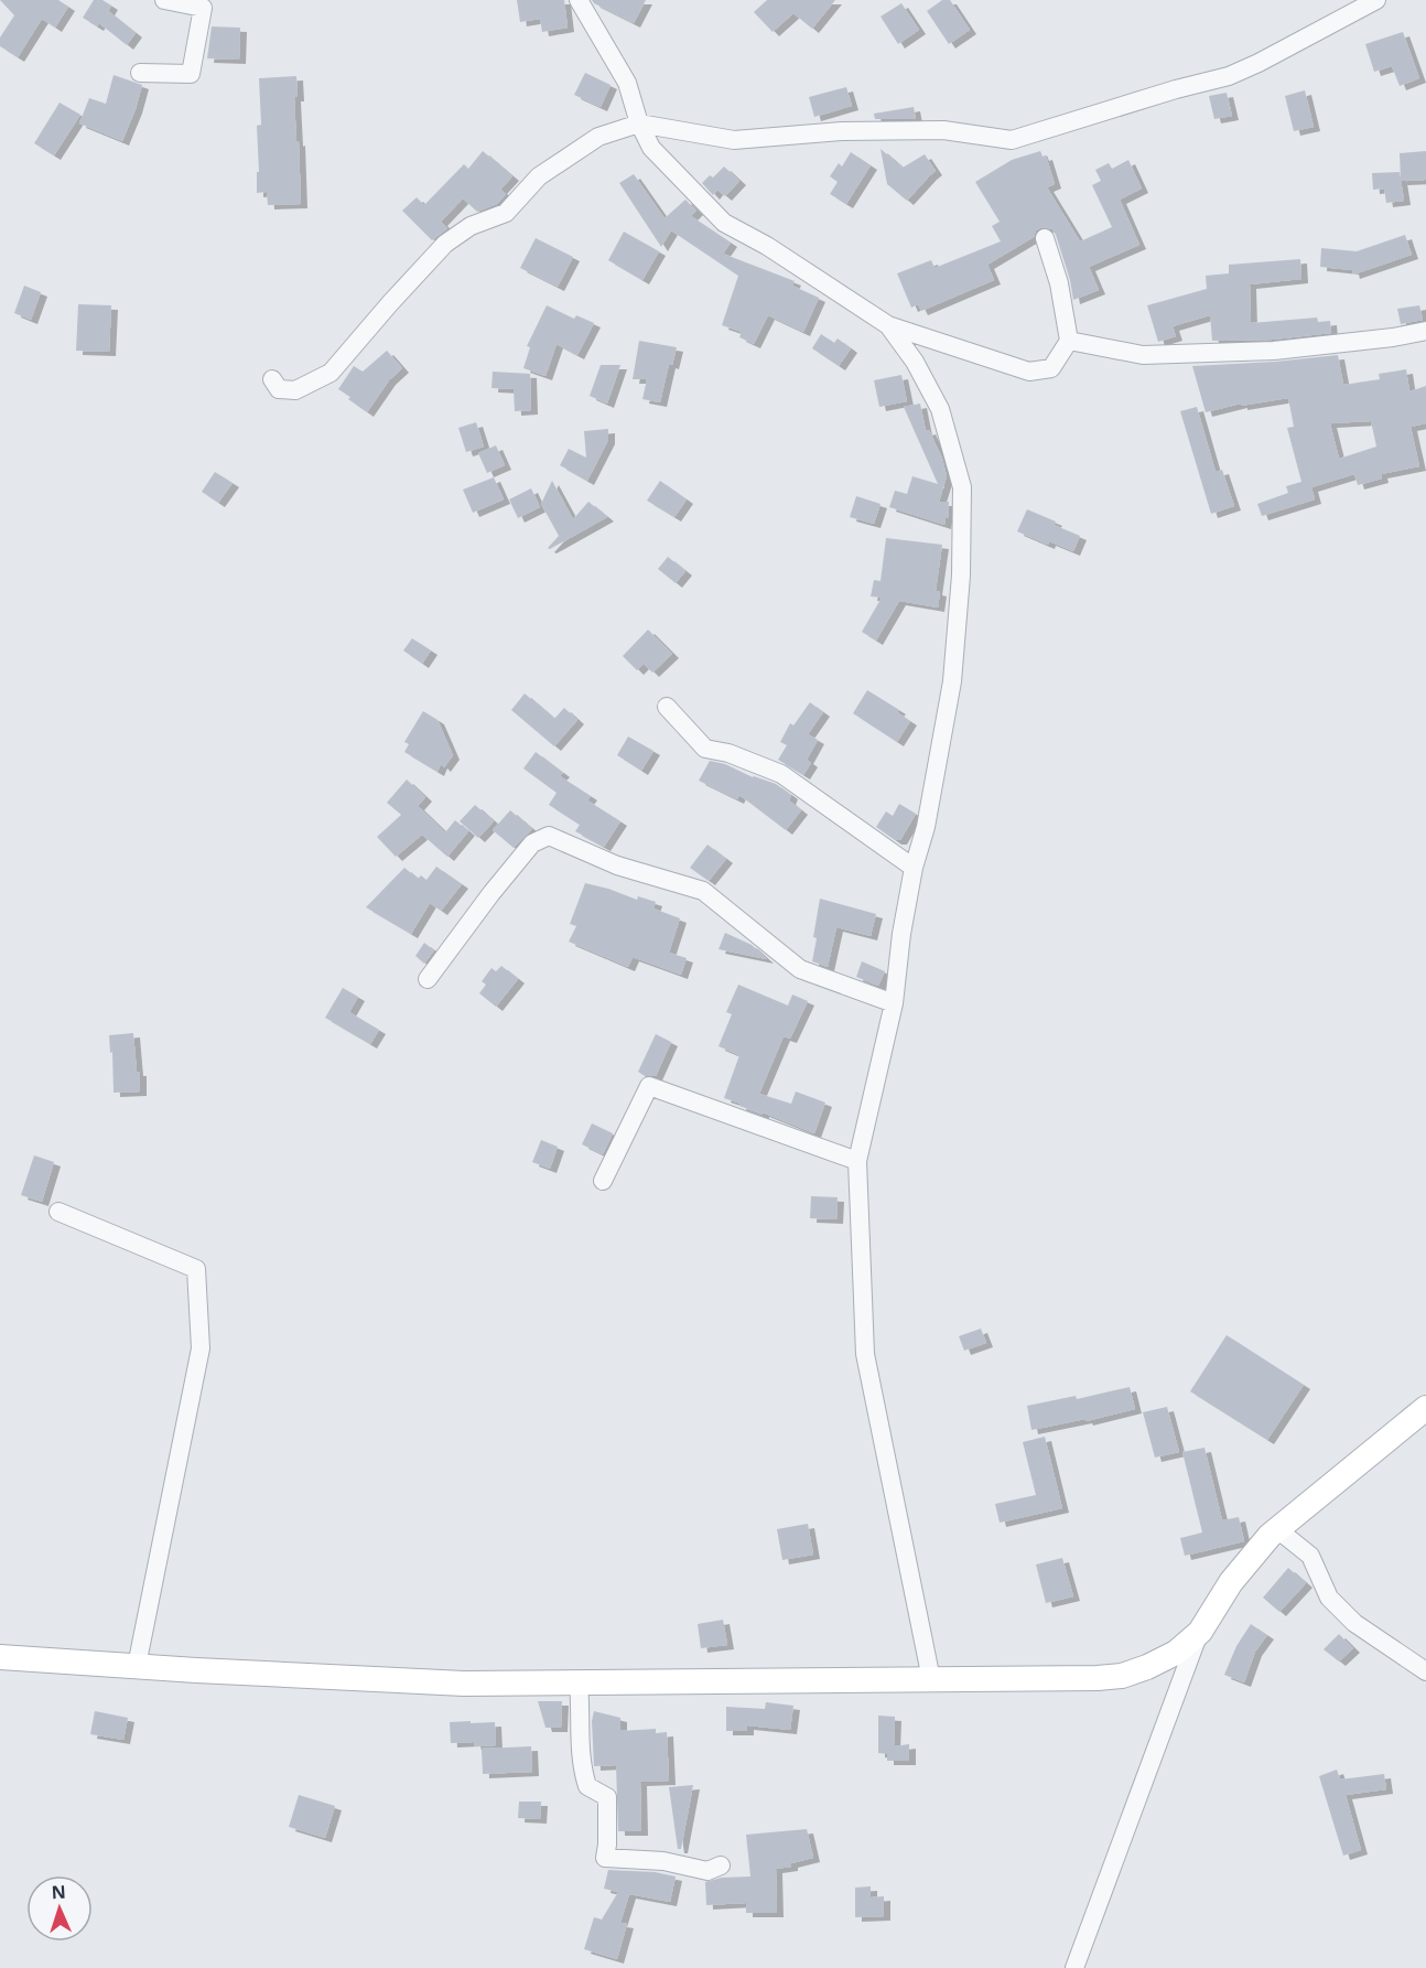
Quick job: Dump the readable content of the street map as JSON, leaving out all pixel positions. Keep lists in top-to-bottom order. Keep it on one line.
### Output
{"north":"top"}
